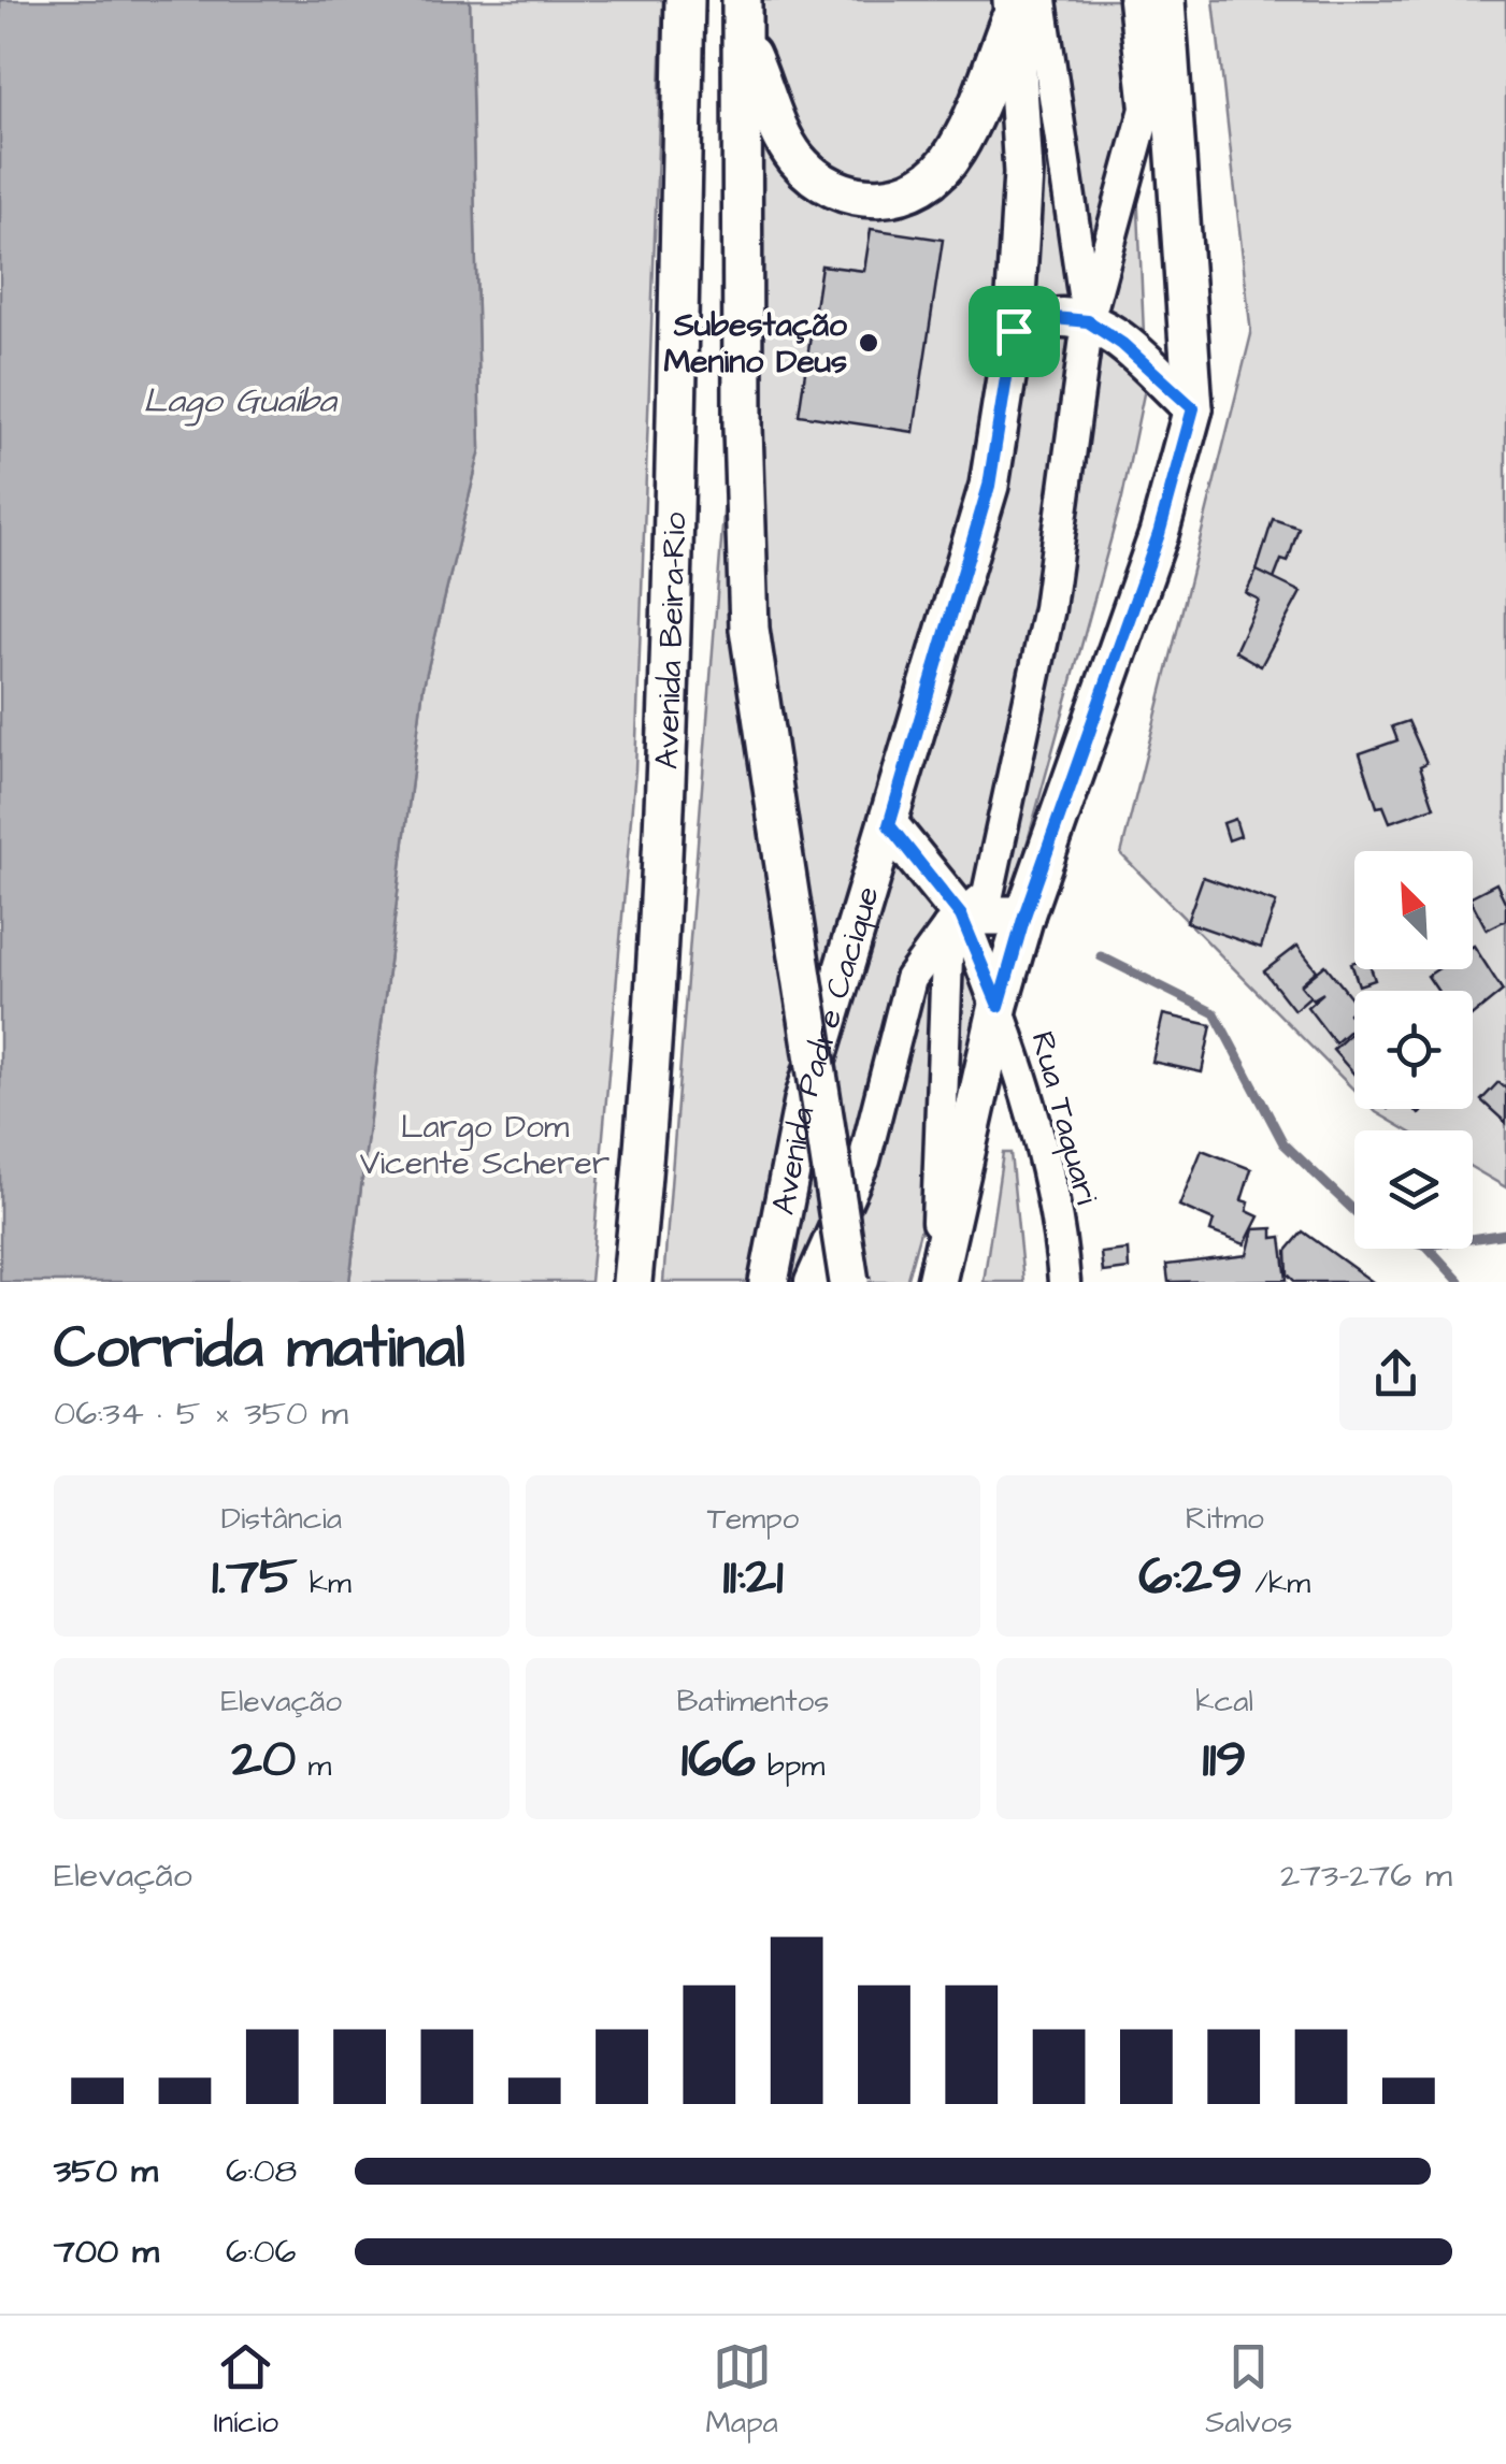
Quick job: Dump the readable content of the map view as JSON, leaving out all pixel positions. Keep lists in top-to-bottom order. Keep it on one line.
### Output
{"streets":{"main road":["Avenida Beira-Rio","Avenida Padre Cacique"],"street":["Rua Taquari"]},"water":["Lago Guaíba"],"parks":["Largo Dom Vicente Scherer"],"places":["Subestação Menino Deus"],"north":"top left","page":{"heading":["Corrida matinal","06:34 · 5 × 350 m"],"stats":[["Distância","1.75 km"],["Tempo","11:21"],["Ritmo","6:29 /km"],["Elevação","20 m"],["Batimentos","166 bpm"],["kcal","119"]],"chart":["Elevação","273–276 m"],"list":[{"name":"350 m","note":"6:08"},{"name":"700 m","note":"6:06"}],"tabs":["Início","Mapa","Salvos"]}}
